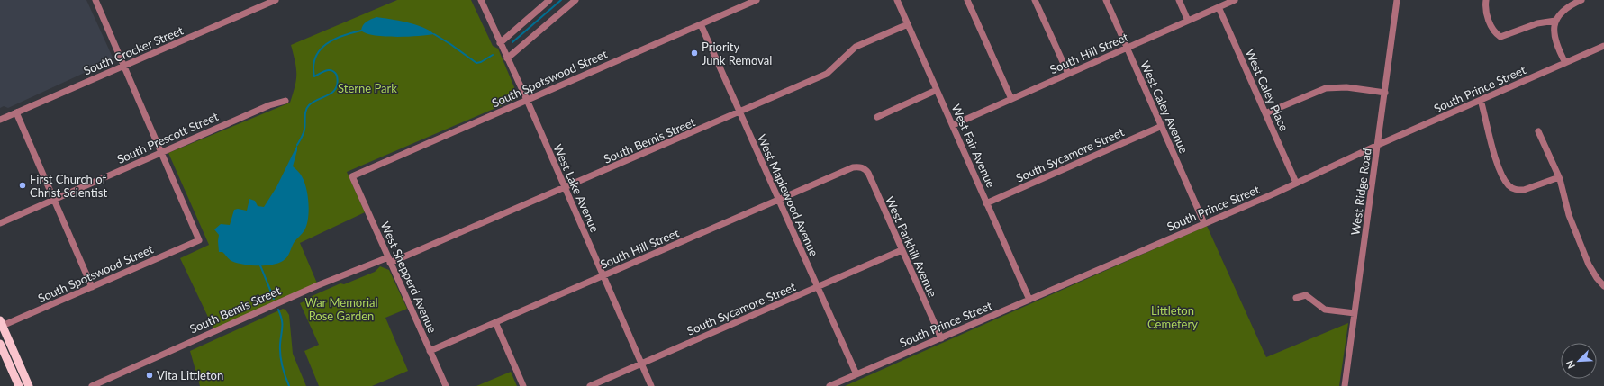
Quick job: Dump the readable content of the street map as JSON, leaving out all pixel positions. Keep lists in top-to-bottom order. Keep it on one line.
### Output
{"streets":{"street":["South Crocker Street","South Hill Street","South Spotswood Street","South Prince Street","West Caley Place","West Caley Avenue","South Prescott Street","South Bemis Street","West Fair Avenue","South Sycamore Street","West Lake Avenue","West Ridge Road","West Maplewood Avenue","West Parkhill Avenue","West Shepperd Avenue"]},"crossings":[["South Hill Street","West Caley Place"],["South Hill Street","West Caley Avenue"],["South Hill Street","West Fair Avenue"],["South Hill Street","West Lake Avenue"],["South Hill Street","West Maplewood Avenue"],["South Hill Street","West Parkhill Avenue"],["South Hill Street","West Shepperd Avenue"],["South Spotswood Street","South Prescott Street"],["South Spotswood Street","West Lake Avenue"],["South Spotswood Street","West Maplewood Avenue"],["South Spotswood Street","West Shepperd Avenue"],["South Prince Street","West Caley Place"],["South Prince Street","West Caley Avenue"],["South Prince Street","West Fair Avenue"],["South Prince Street","West Ridge Road"],["South Prince Street","West Maplewood Avenue"],["South Prince Street","West Parkhill Avenue"],["West Caley Avenue","South Sycamore Street"],["South Bemis Street","West Fair Avenue"],["South Bemis Street","West Lake Avenue"],["South Bemis Street","West Maplewood Avenue"],["South Bemis Street","West Shepperd Avenue"],["West Fair Avenue","South Sycamore Street"],["South Sycamore Street","West Lake Avenue"],["South Sycamore Street","West Maplewood Avenue"],["South Sycamore Street","West Parkhill Avenue"]],"parks":["Sterne Park","War Memorial Rose Garden","Littleton Cemetery"],"places":["Priority Junk Removal","First Church of Christ Scientist","Vita Littleton"],"north":"bottom left"}
